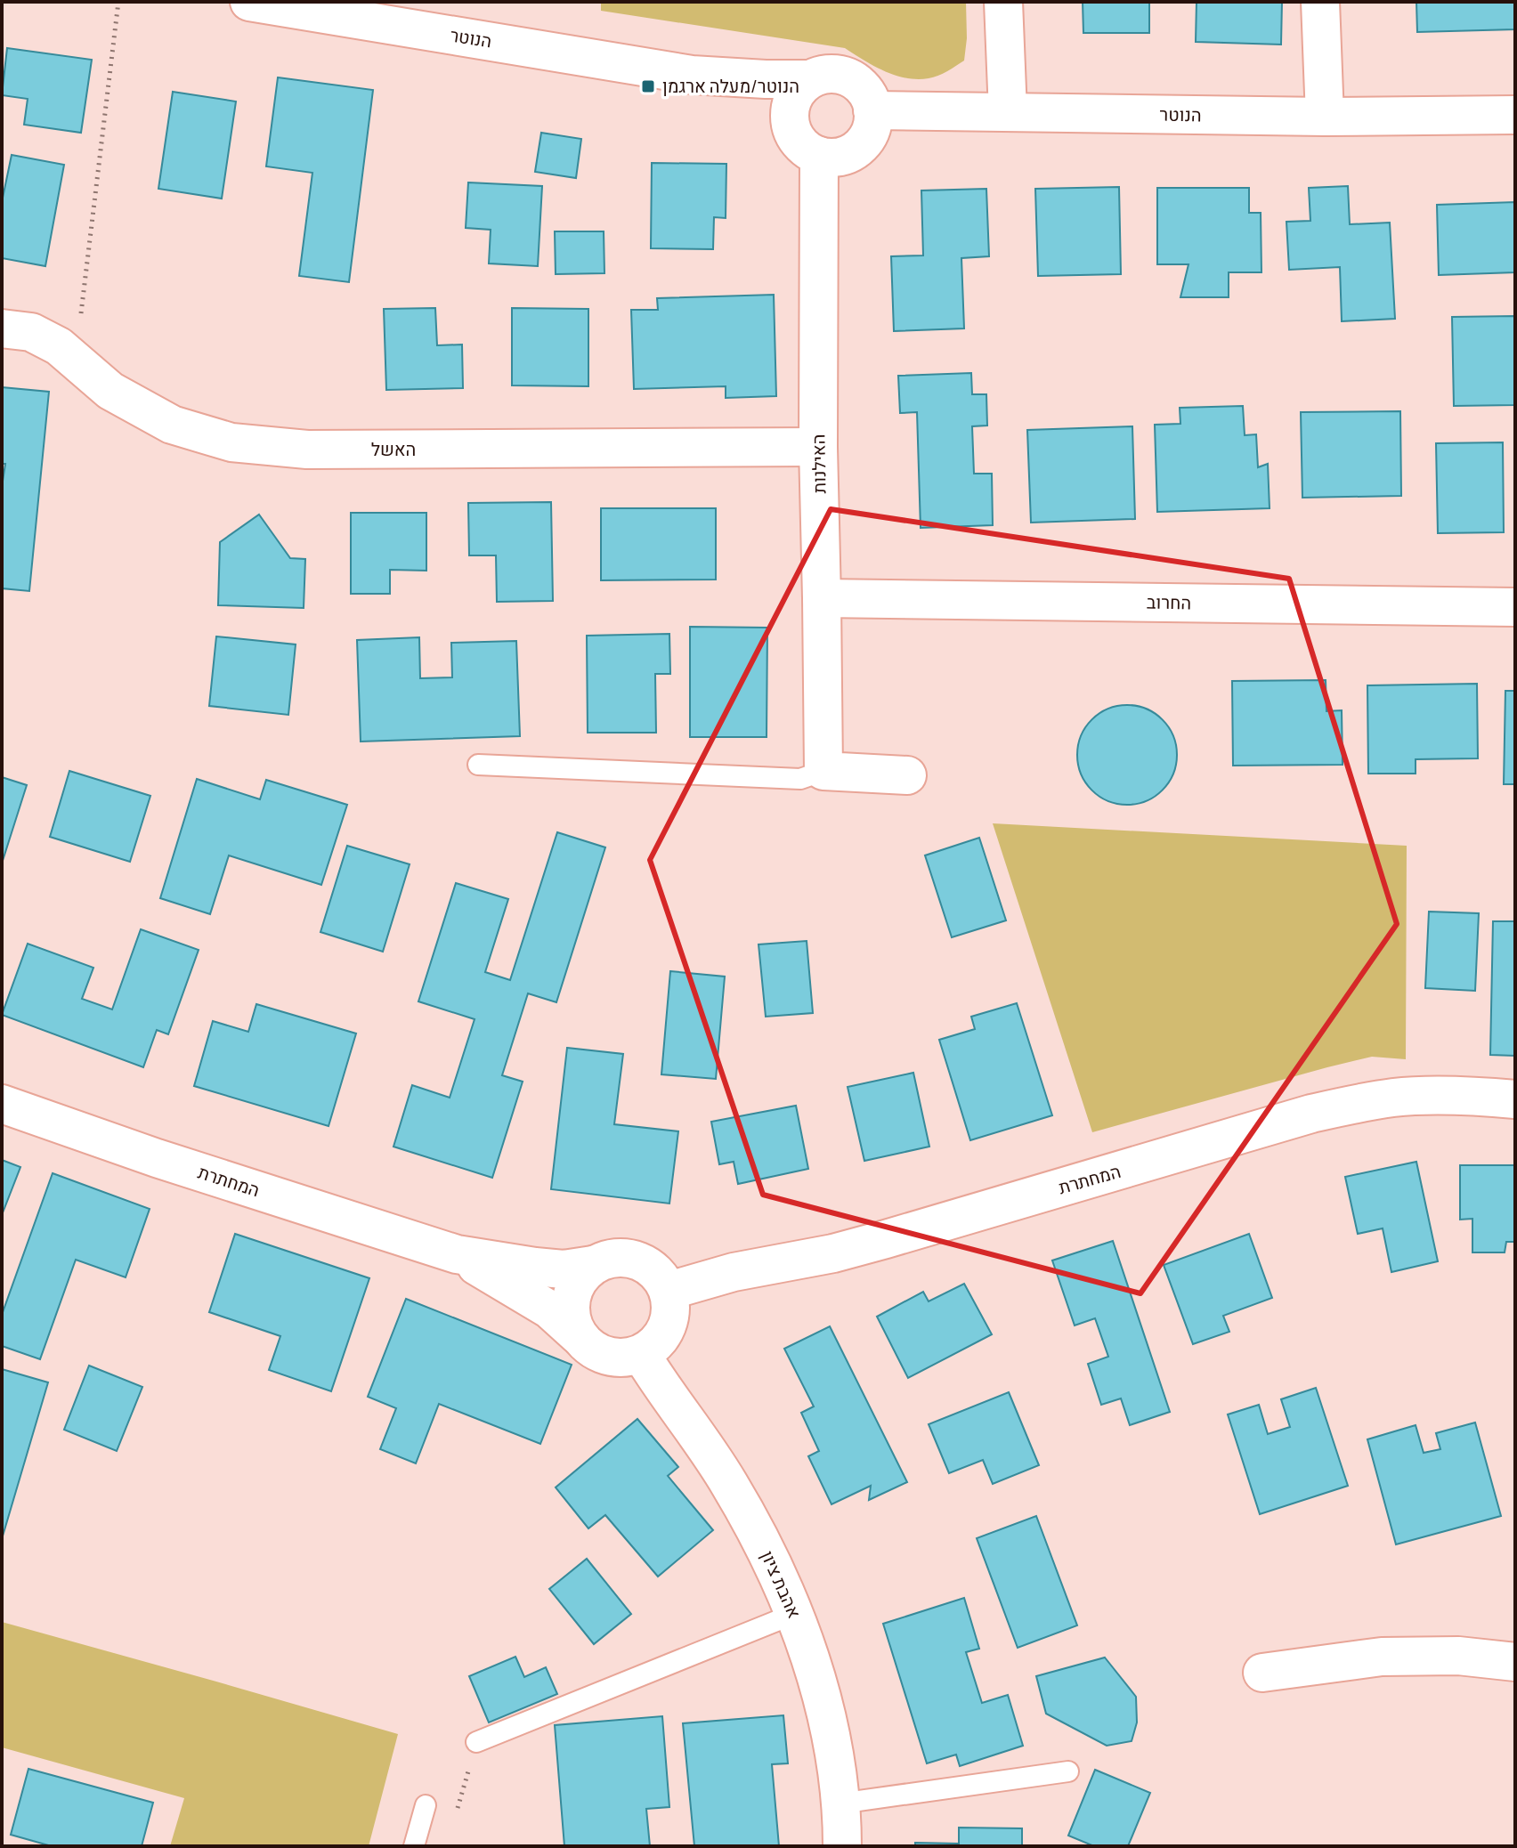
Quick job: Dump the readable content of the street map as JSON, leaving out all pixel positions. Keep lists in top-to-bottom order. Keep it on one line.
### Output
{"streets":{"street":["הנוטר","האשל","האילנות","החרוב","המחתרת","אהבת ציון"]},"crossings":[["הנוטר","האילנות"],["האשל","האילנות"],["האילנות","החרוב"],["המחתרת","אהבת ציון"]],"places":{"transit":["הנוטר/מעלה ארגמן"]}}
